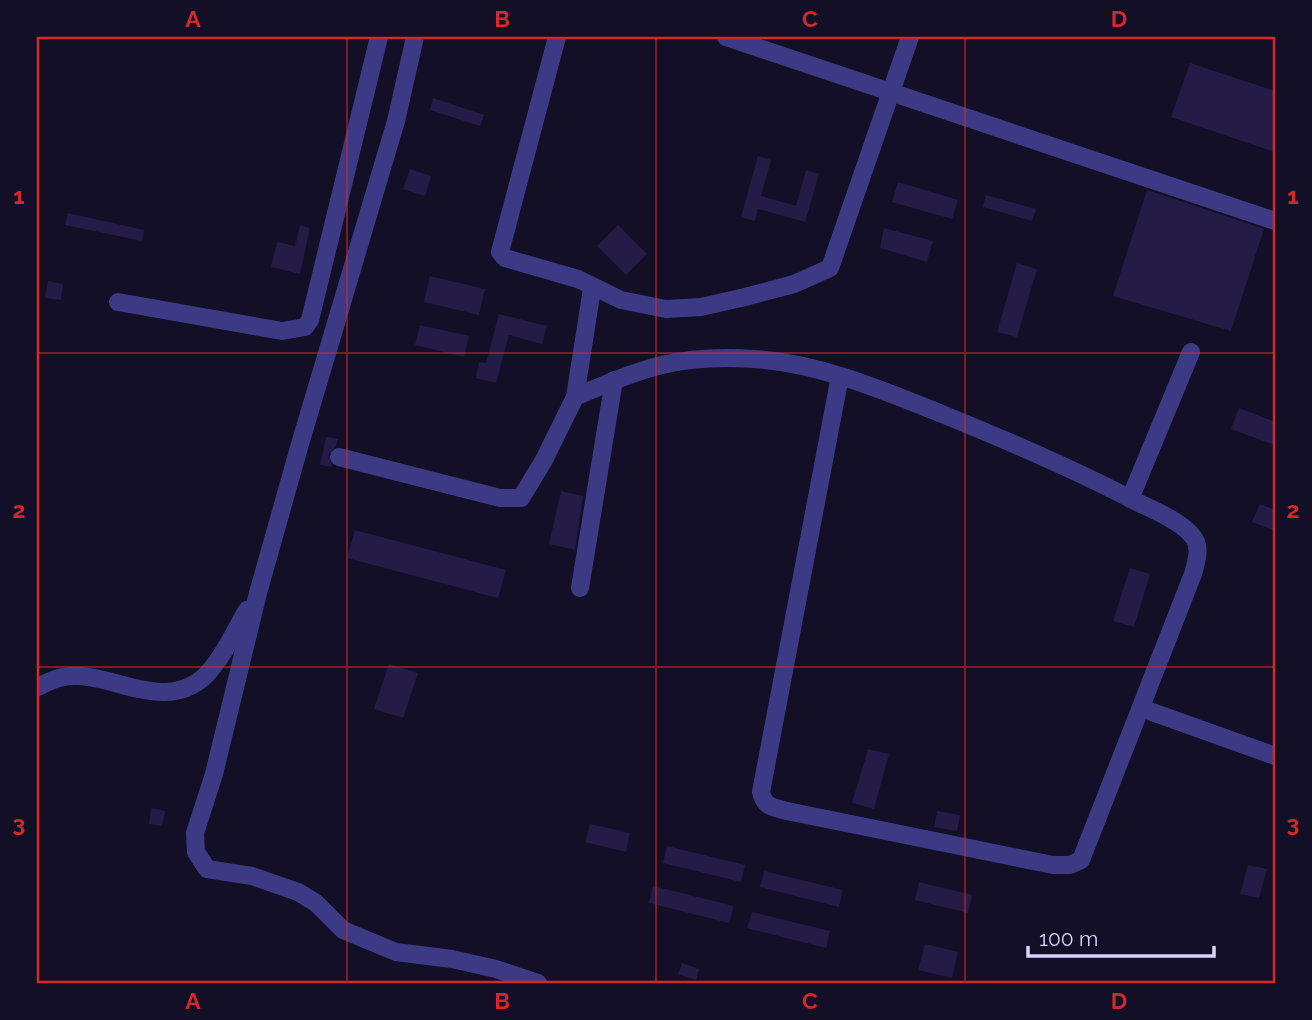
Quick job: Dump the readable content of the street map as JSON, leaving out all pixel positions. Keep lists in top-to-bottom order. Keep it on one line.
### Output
{"scale_bar":"100 m","grid":{"columns":["A","B","C","D"],"rows":["1","2","3"]}}
